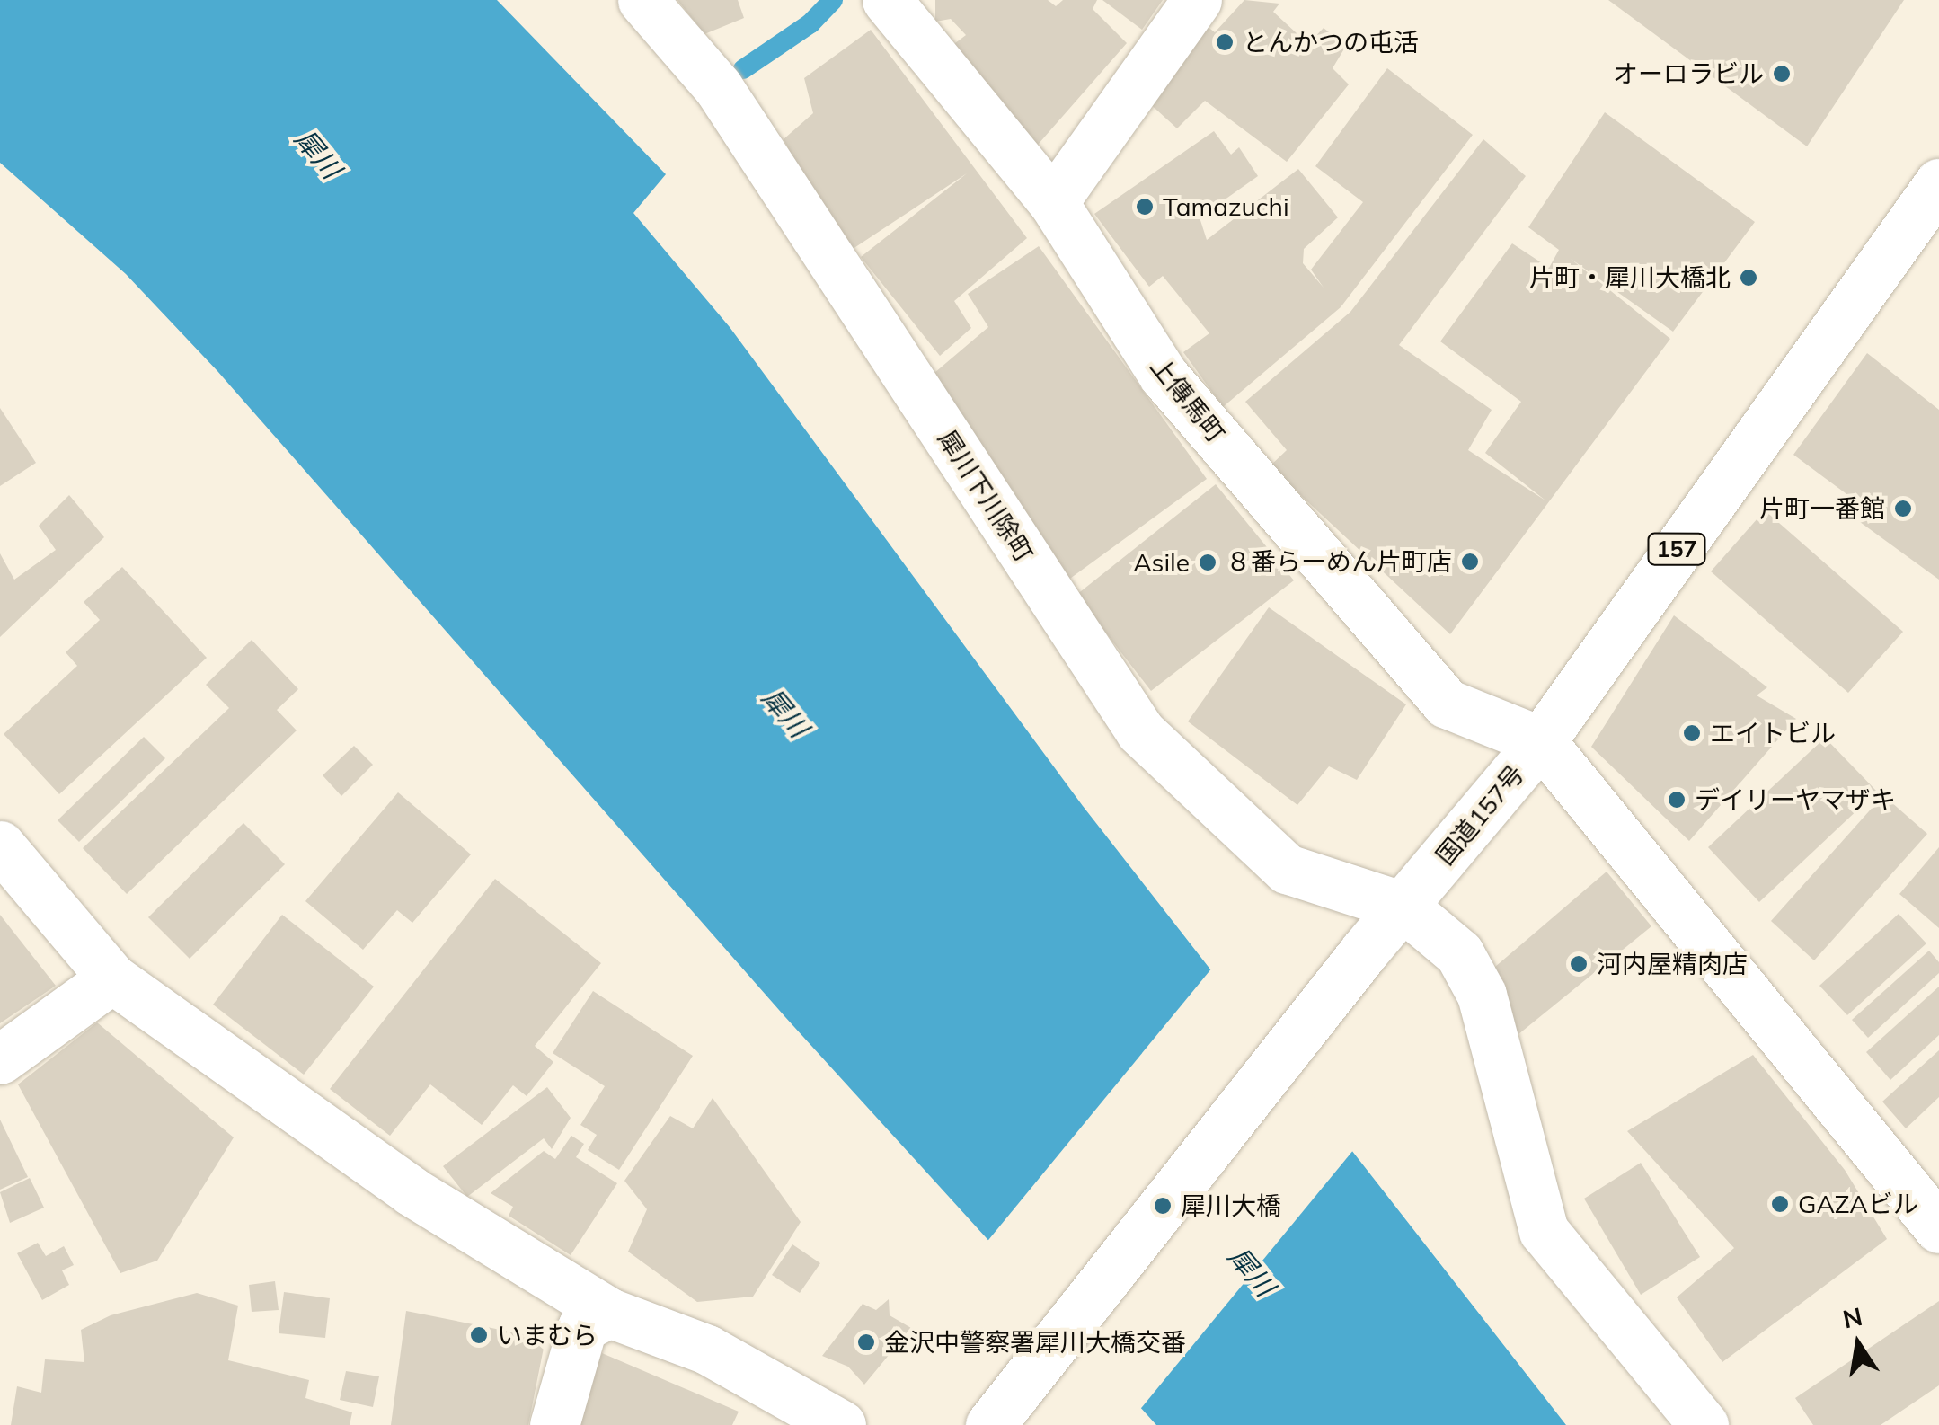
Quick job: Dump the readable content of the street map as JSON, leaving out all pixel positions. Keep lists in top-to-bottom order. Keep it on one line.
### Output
{"streets":{"main road":["上傳馬町","犀川下川除町","157","国道157号"]},"crossings":[["上傳馬町","国道157号"],["犀川下川除町","国道157号"]],"water":["犀川"],"places":["とんかつの屯活","オーロラビル","Tamazuchi","片町・犀川大橋北","片町一番館","８番らーめん片町店","Asile","エイトビル","デイリーヤマザキ","河内屋精肉店","GAZAビル","犀川大橋","いまむら","金沢中警察署犀川大橋交番"],"north":"top"}
